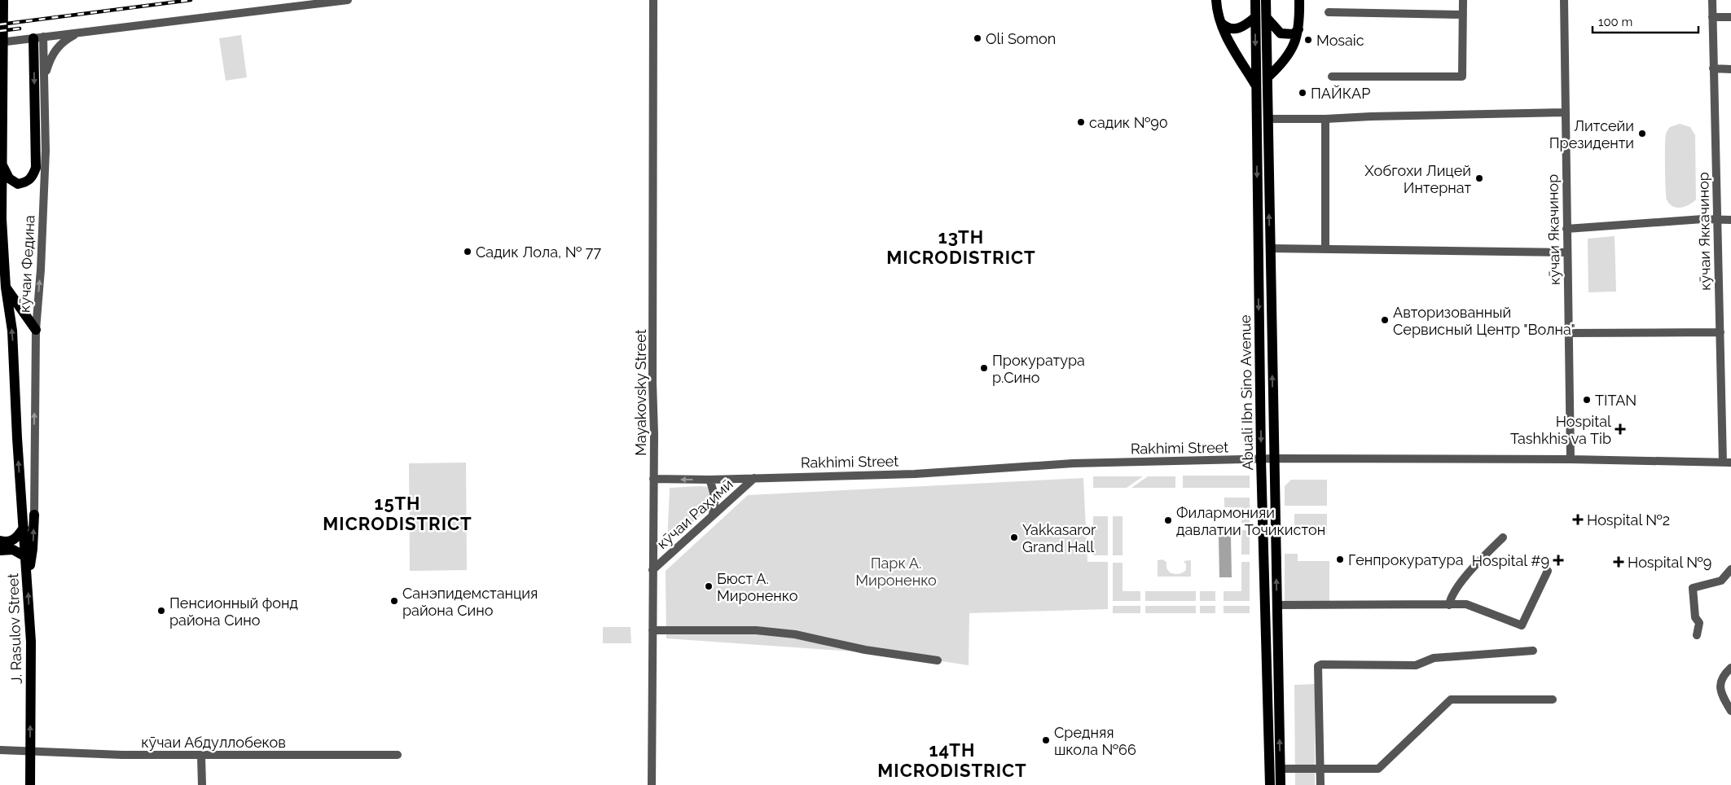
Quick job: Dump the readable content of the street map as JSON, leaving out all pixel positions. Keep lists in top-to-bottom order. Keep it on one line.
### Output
{"streets":{"main road":["Abuali Ibn Sino Avenue","J. Rasulov Street"],"street":["кӯчаи Якачинор","кӯчаи Яккачинор","кӯчаи Федина","Mayakovsky Street","Rakhimi Street","кӯчаи Раҳимӣ","кӯчаи Абдуллобеков"]},"crossings":[["кӯчаи Якачинор","Rakhimi Street"],["кӯчаи Яккачинор","Rakhimi Street"],["Mayakovsky Street","Rakhimi Street"],["Mayakovsky Street","кӯчаи Раҳимӣ"],["Abuali Ibn Sino Avenue","Rakhimi Street"],["Rakhimi Street","кӯчаи Раҳимӣ"],["J. Rasulov Street","кӯчаи Абдуллобеков"]],"one_way":["кӯчаи Федина","J. Rasulov Street"],"districts":["13TH MICRODISTRICT","15TH MICRODISTRICT","14TH MICRODISTRICT"],"parks":["Парк А. Мироненко"],"places":{"other":["Oli Somon","Mosaic","ПАЙКАР","садик №90","Литсейи Президенти","Хобгохи Лицей Интернат","Садик Лола, № 77","Авторизованный Сервисный Центр \"Волна\"","Прокуратура р.Сино","TITAN","Филармонияи давлатии Точикистон","Yakkasaror Grand Hall","Генпрокуратура","Бюст А. Мироненко","Санэпидемстанция района Сино","Пенсионный фонд района Сино","Средняя школа №66"],"health":["Hospital Tashkhis va Tib","Hospital №2","Hospital #9","Hospital №9"]},"scale_bar":"100 m"}
